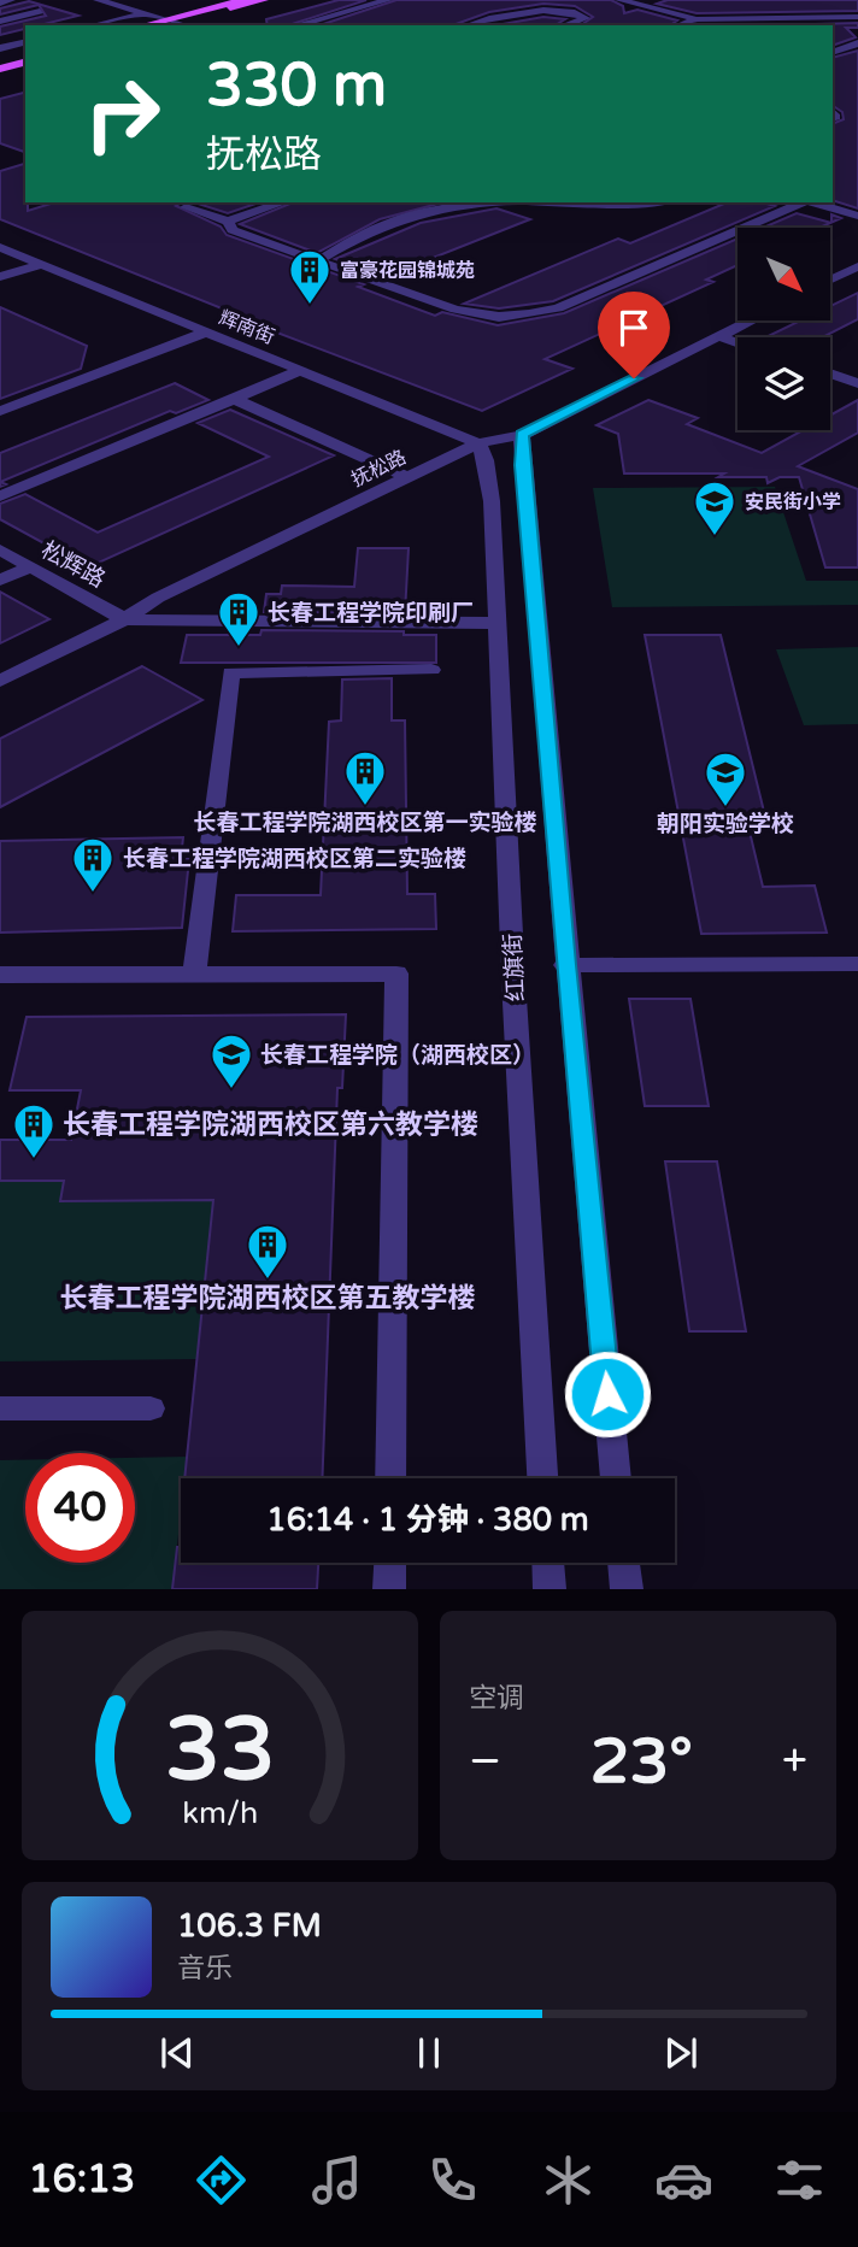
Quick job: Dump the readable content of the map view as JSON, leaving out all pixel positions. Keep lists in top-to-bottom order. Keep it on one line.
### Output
{"streets":{"street":["辉南街","抚松路","松辉路","红旗街"]},"crossings":[["辉南街","抚松路"],["辉南街","红旗街"],["抚松路","松辉路"],["抚松路","红旗街"]],"places":{"building":["富豪花园锦城苑","长春工程学院印刷厂","长春工程学院湖西校区第一实验楼","长春工程学院湖西校区第二实验楼","长春工程学院湖西校区第六教学楼","长春工程学院湖西校区第五教学楼"],"school or university":["安民街小学","朝阳实验学校","长春工程学院（湖西校区）"]},"north":"bottom right","page":{"turn":["330 m","抚松路"],"limit":"40","trip":"16:14 · 1 分钟 · 380 m","tile":"空调","heat":["−","23°","+"],"song":["106.3 FM","音乐"],"tabs":"16:13","gauge":["33","km/h"]}}
